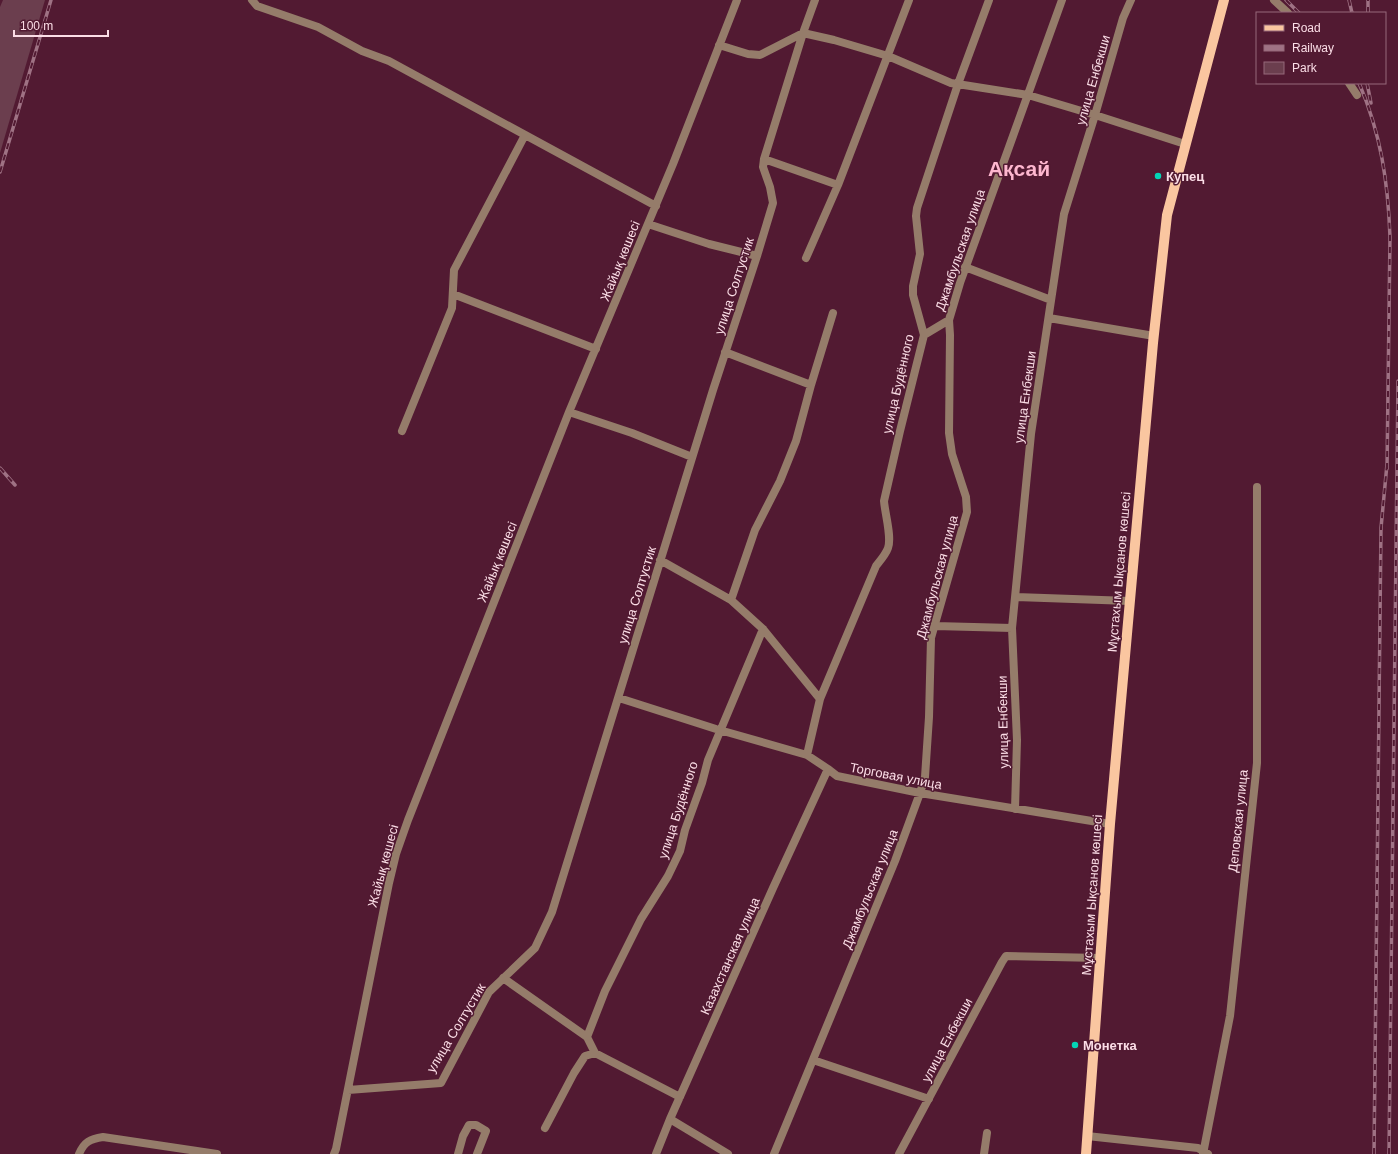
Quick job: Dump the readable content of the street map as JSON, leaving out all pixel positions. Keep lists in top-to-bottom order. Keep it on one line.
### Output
{"streets":{"main road":["Мұстахым Ықсанов көшесі"],"street":["улица Енбекши","Джамбульская улица","Жайық көшесі","улица Солтустик","улица Будённого","Торговая улица","Деповская улица","Казахстанская улица"]},"crossings":[["улица Енбекши","Мұстахым Ықсанов көшесі"],["улица Енбекши","Торговая улица"],["Джамбульская улица","Торговая улица"],["Жайық көшесі","улица Солтустик"],["улица Солтустик","Торговая улица"],["улица Будённого","Торговая улица"],["Мұстахым Ықсанов көшесі","Торговая улица"],["Торговая улица","Казахстанская улица"]],"districts":["Ақсай"],"places":["Купец","Монетка"],"legend":["Road","Railway","Park"],"scale_bar":"100 m"}
